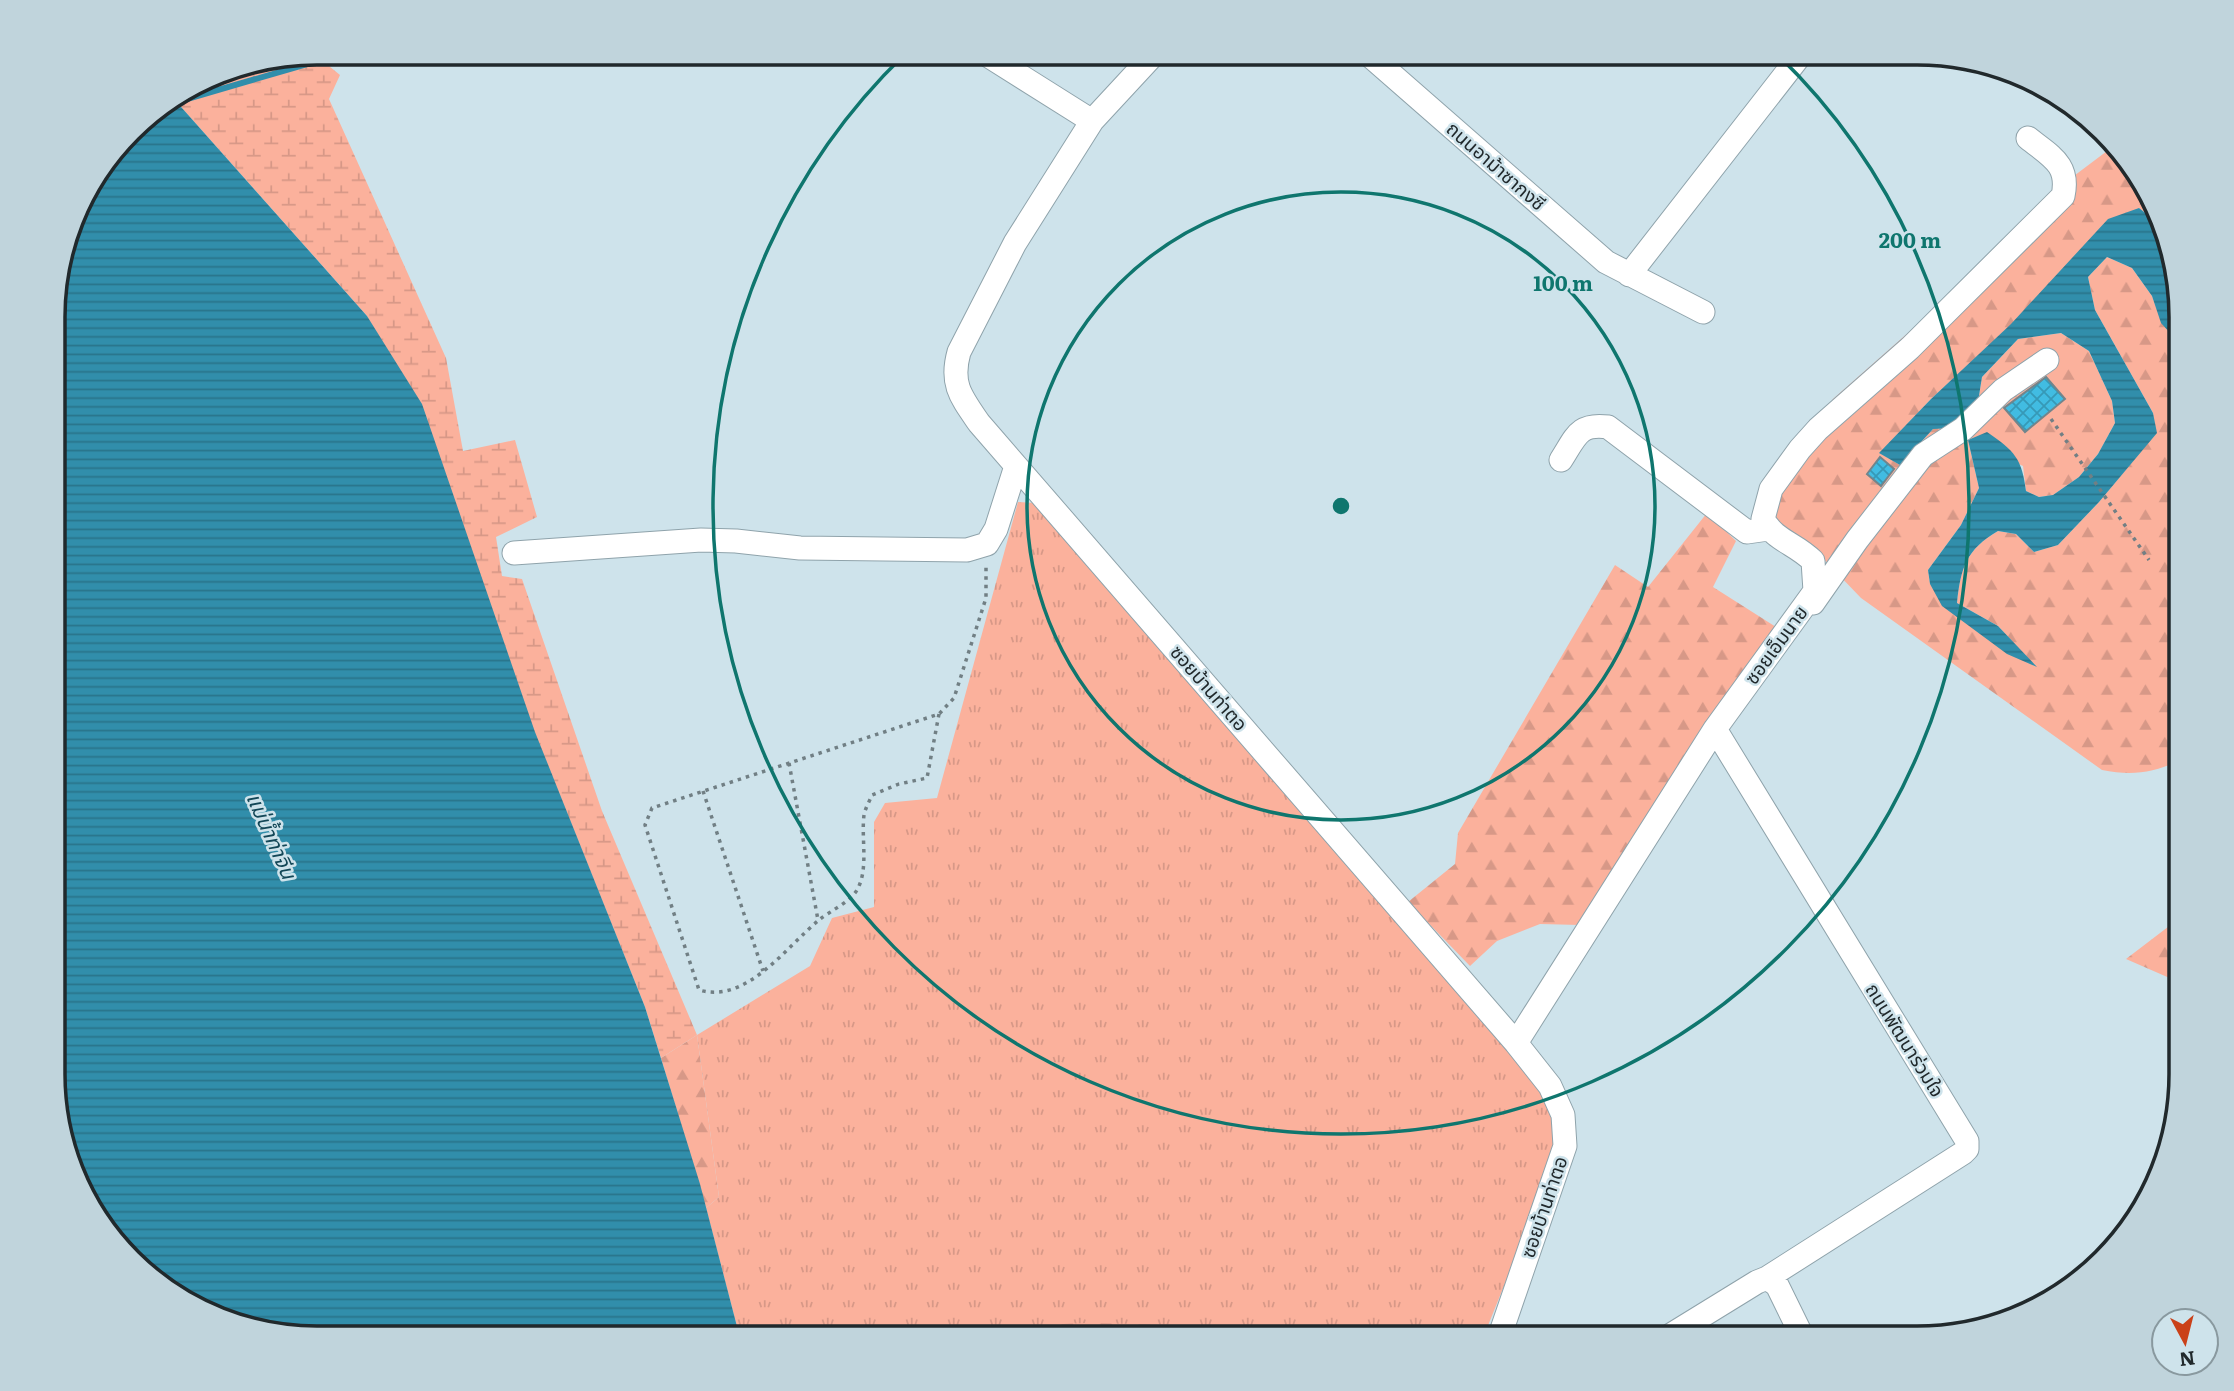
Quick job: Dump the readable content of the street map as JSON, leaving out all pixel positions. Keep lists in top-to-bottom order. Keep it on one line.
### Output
{"streets":{"street":["ถนนอาม้าซากงซี","ซอยเอ็มนาย","ซอยบ้านท่าตอ","ถนนพัฒนาร่วมใจ"]},"crossings":[["ซอยเอ็มนาย","ซอยบ้านท่าตอ"],["ซอยเอ็มนาย","ถนนพัฒนาร่วมใจ"]],"water":["แม่น้ำท่าจีน"],"north":"bottom","rings":["200 m","100 m"]}
